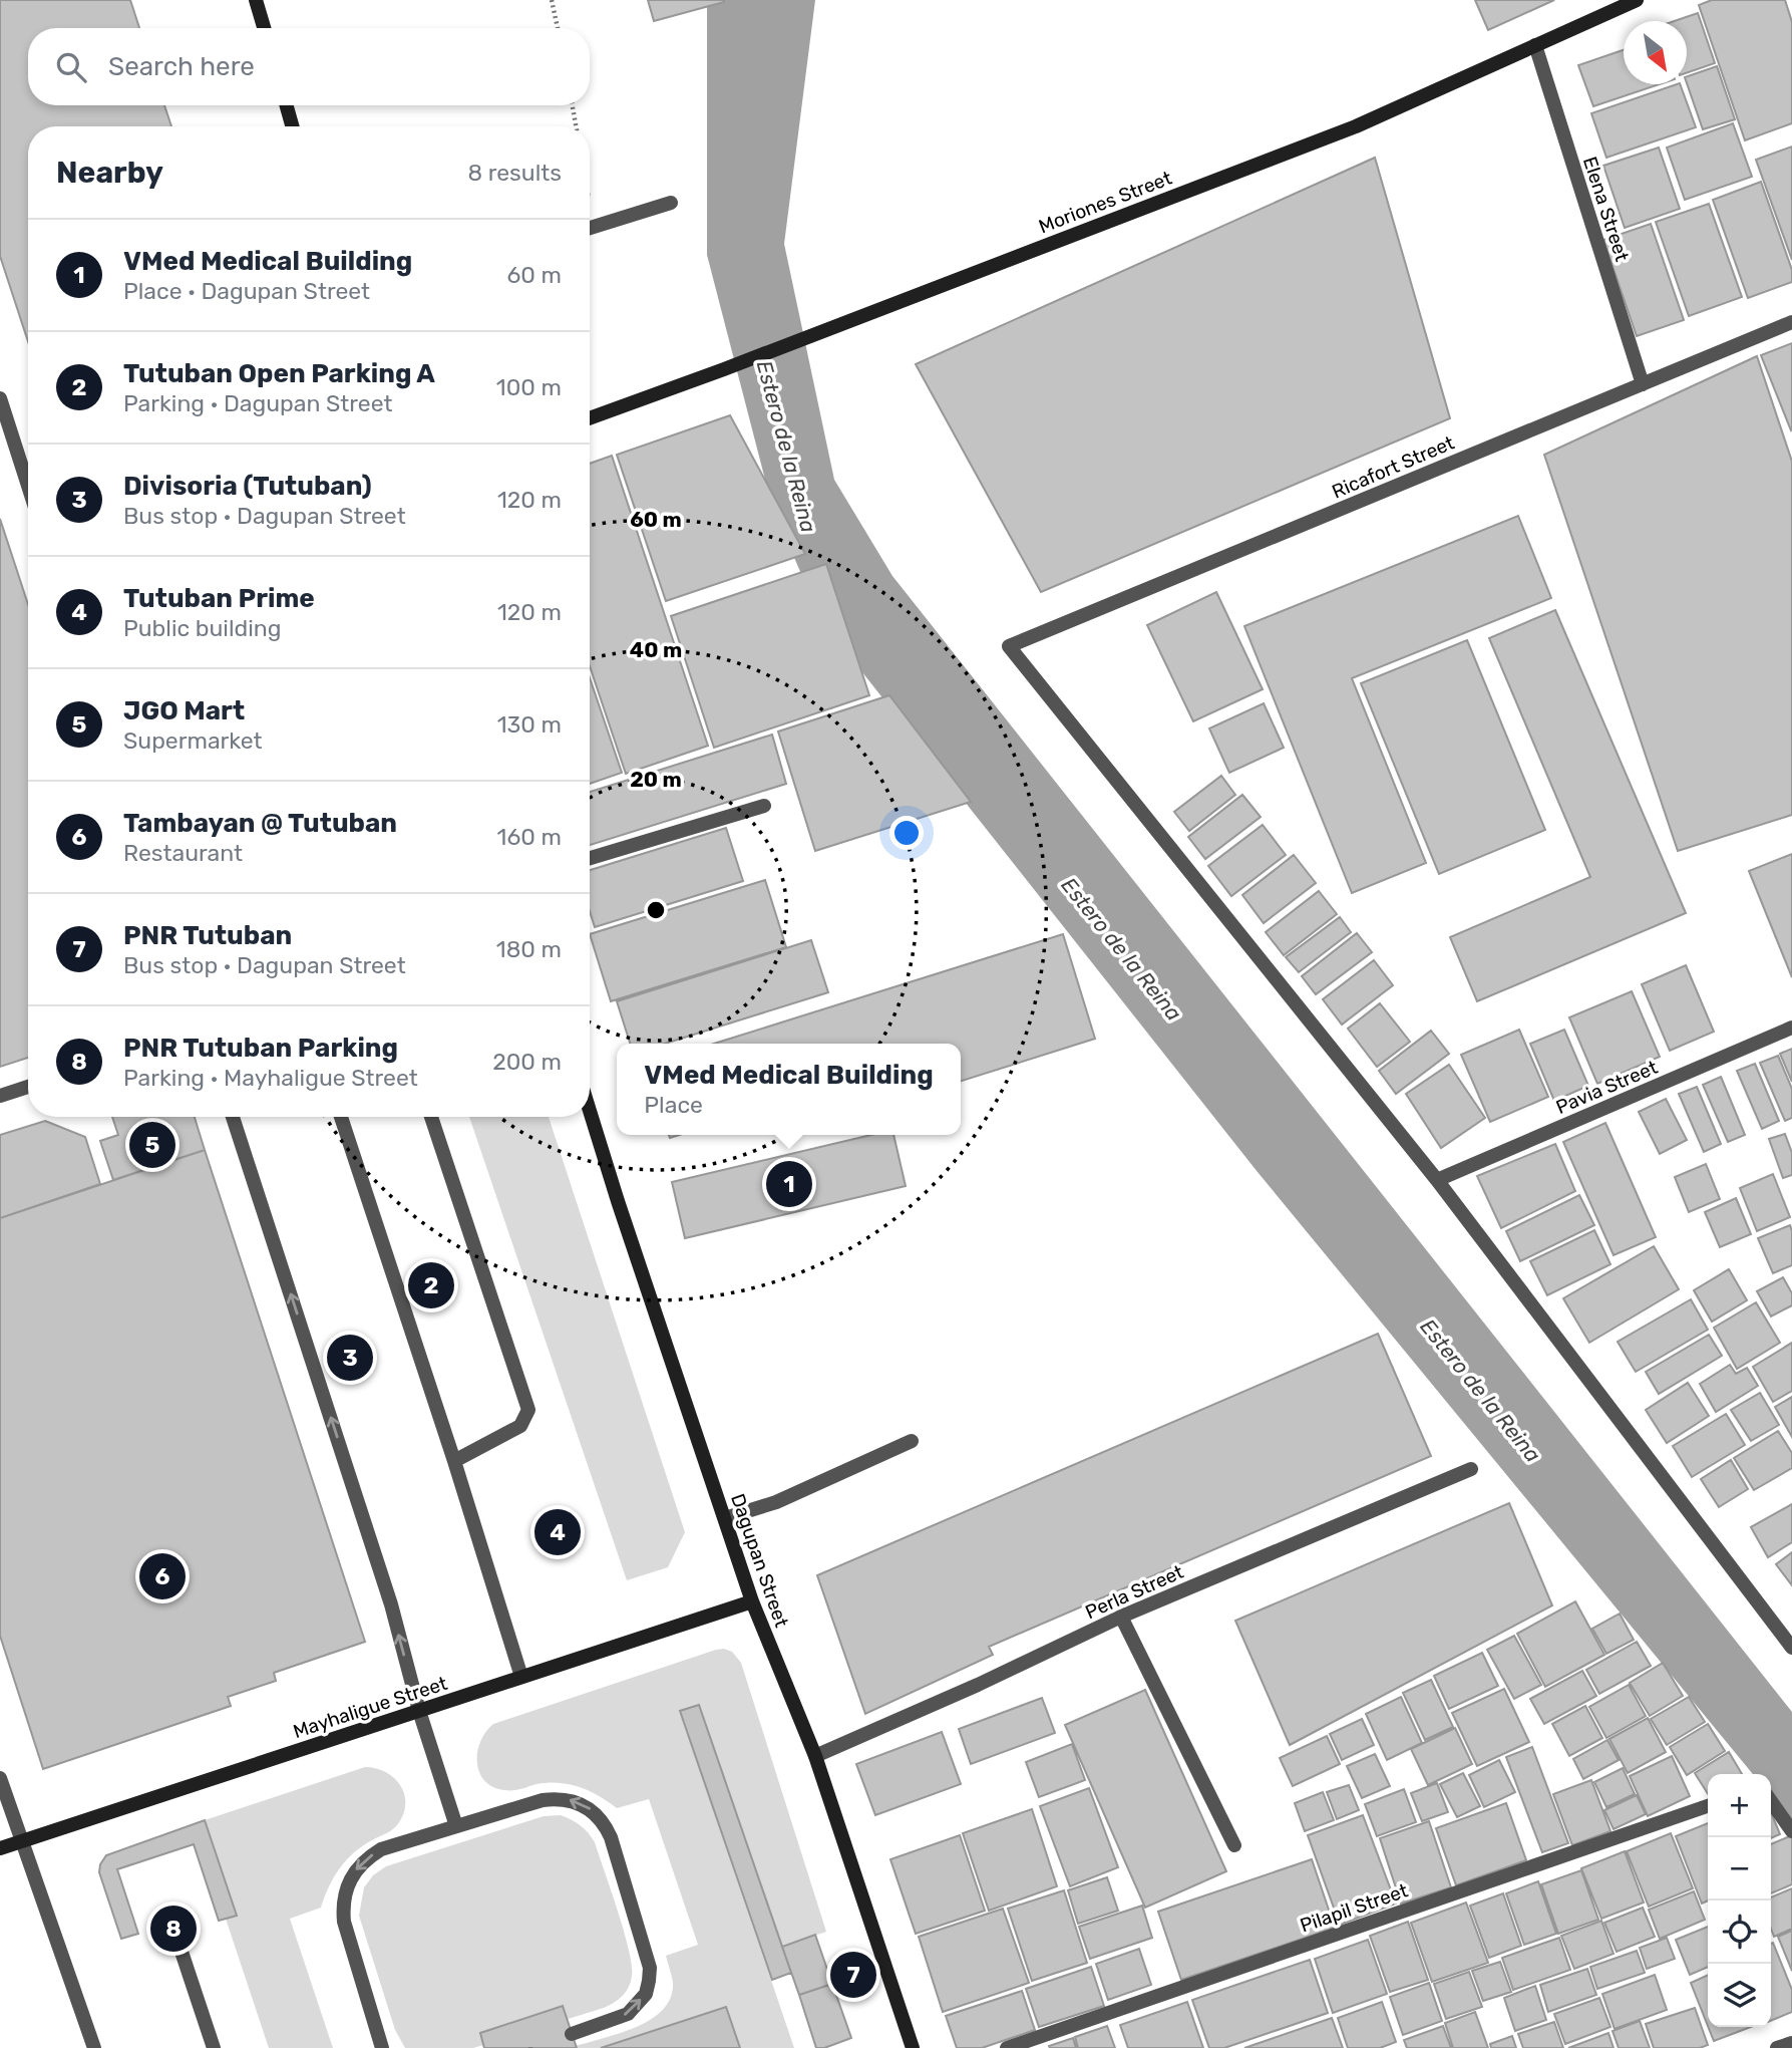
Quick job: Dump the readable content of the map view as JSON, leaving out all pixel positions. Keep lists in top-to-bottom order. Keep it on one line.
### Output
{"streets":{"street":["Moriones Street","Elena Street","Ricafort Street","Pavia Street","Dagupan Street","Perla Street","Mayhaligue Street","Pilapil Street"]},"crossings":[["Moriones Street","Elena Street"],["Elena Street","Ricafort Street"],["Ricafort Street","Pavia Street"],["Dagupan Street","Perla Street"],["Dagupan Street","Mayhaligue Street"]],"water":["Estero de la Reina"],"north":"bottom right","page":{"search":"Search here","heading":["Nearby","8 results"],"list":[{"mark":"1","name":"VMed Medical Building","note":"Place · Dagupan Street","value":"60 m"},{"mark":"2","name":"Tutuban Open Parking A","note":"Parking · Dagupan Street","value":"100 m"},{"mark":"3","name":"Divisoria (Tutuban)","note":"Bus stop · Dagupan Street","value":"120 m"},{"mark":"4","name":"Tutuban Prime","note":"Public building","value":"120 m"},{"mark":"5","name":"JGO Mart","note":"Supermarket","value":"130 m"},{"mark":"6","name":"Tambayan @ Tutuban","note":"Restaurant","value":"160 m"},{"mark":"7","name":"PNR Tutuban","note":"Bus stop · Dagupan Street","value":"180 m"},{"mark":"8","name":"PNR Tutuban Parking","note":"Parking · Mayhaligue Street","value":"200 m"}],"popup":["VMed Medical Building","Place"],"pins":["5","1","2","3","4","6","8","7"],"map_buttons":["+","−"]},"rings":["60 m","40 m","20 m"]}
